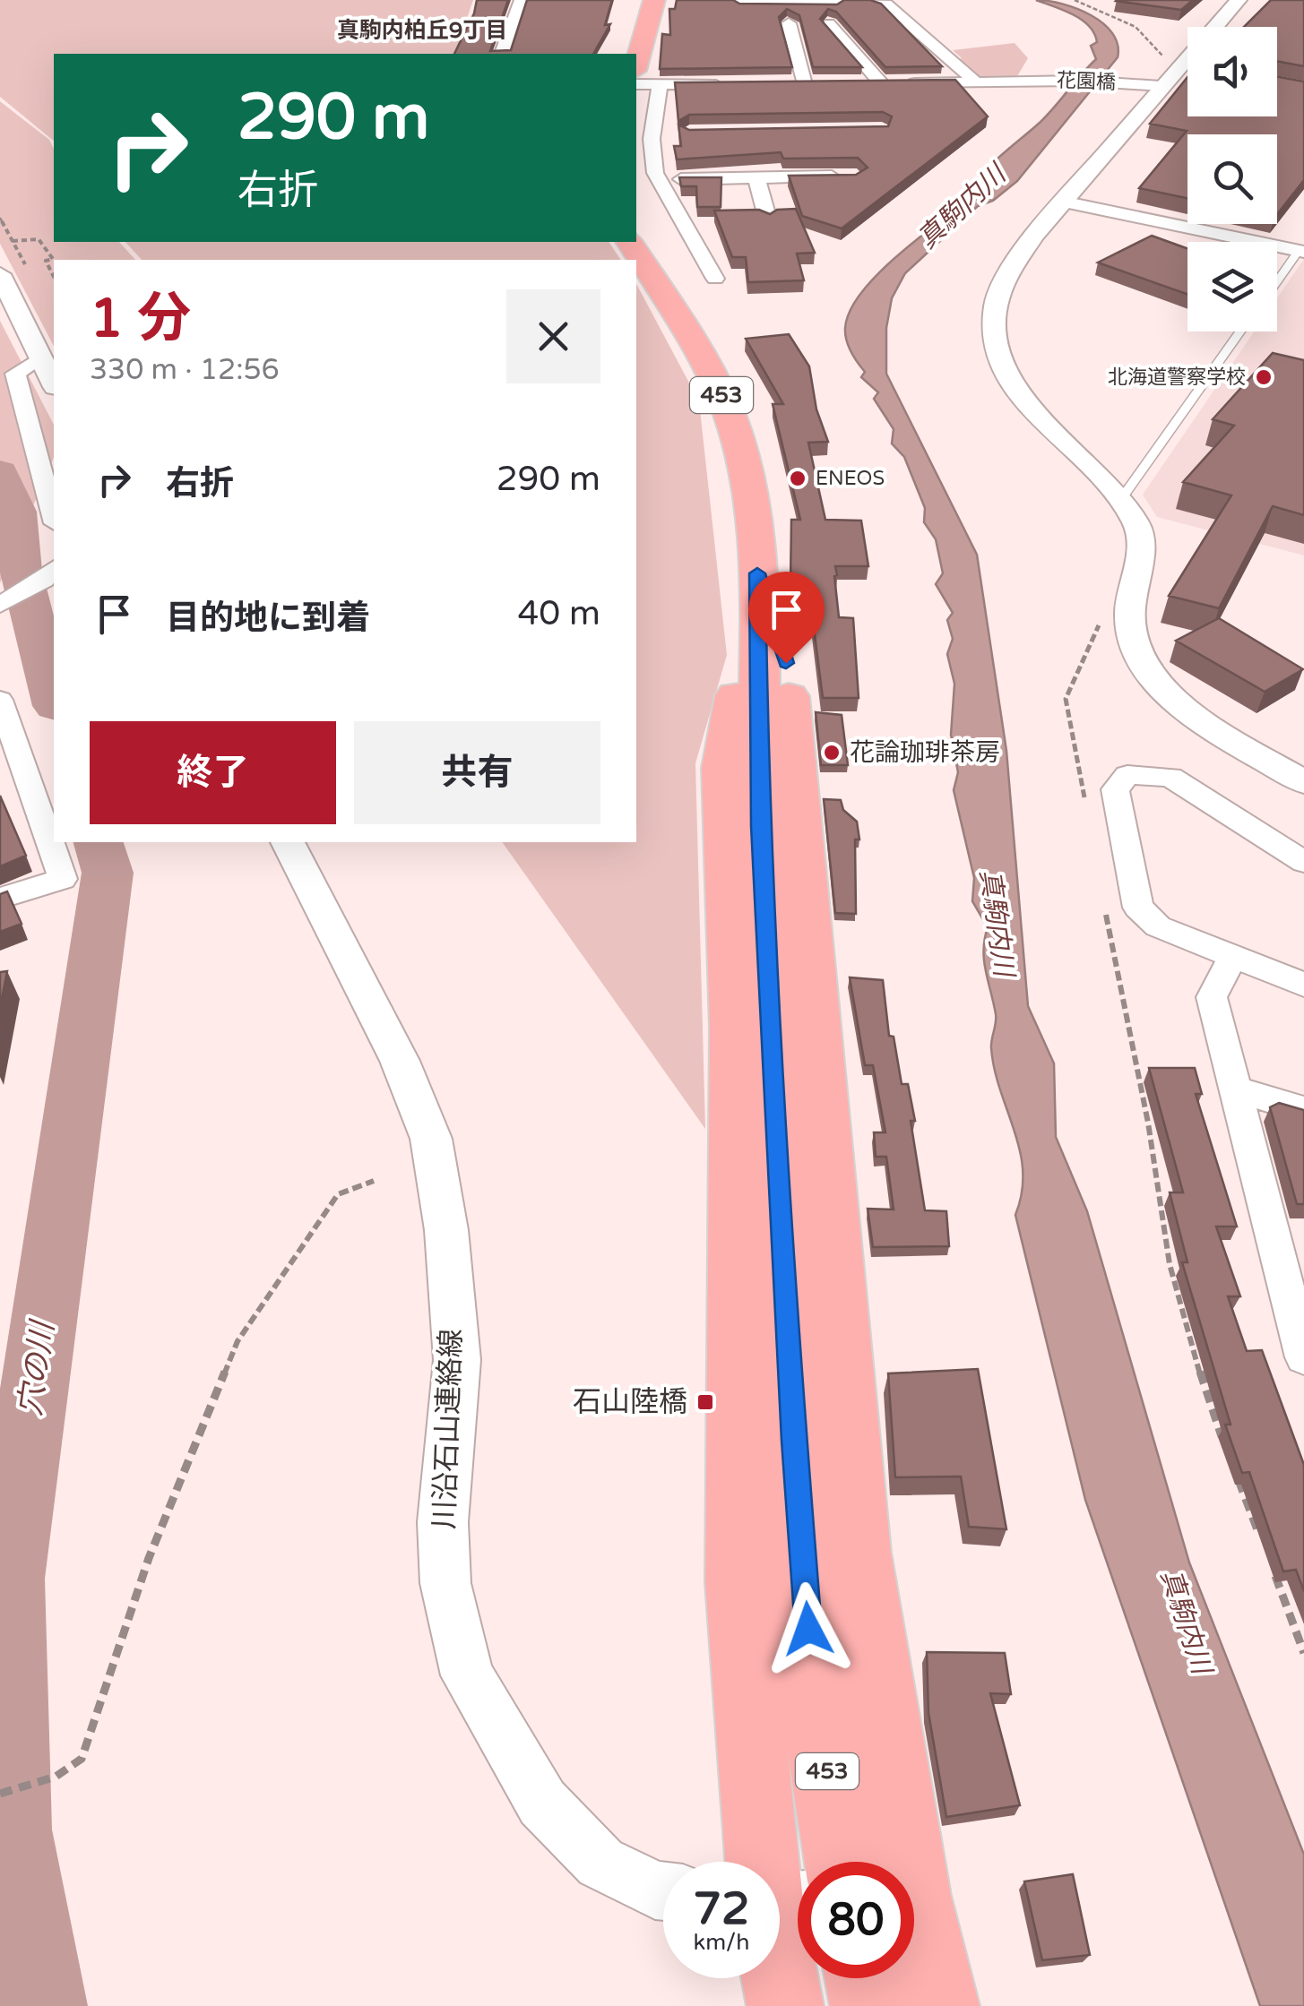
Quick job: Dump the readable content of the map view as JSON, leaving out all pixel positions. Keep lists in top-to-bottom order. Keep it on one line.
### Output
{"streets":{"highway":["453"],"street":["花園橋","川沿石山連絡線"]},"districts":["真駒内柏丘9丁目"],"water":["真駒内川","穴の川"],"places":{"other":["北海道警察学校","ENEOS","花論珈琲茶房"],"transit":["石山陸橋"]},"page":{"turn":["290 m","右折"],"heading":["1 分","330 m · 12:56"],"list":[{"name":"右折","value":"290 m"},{"name":"目的地に到着","value":"40 m"}],"buttons":["終了","共有"],"speed":"72 km/h","limit":"80"}}
